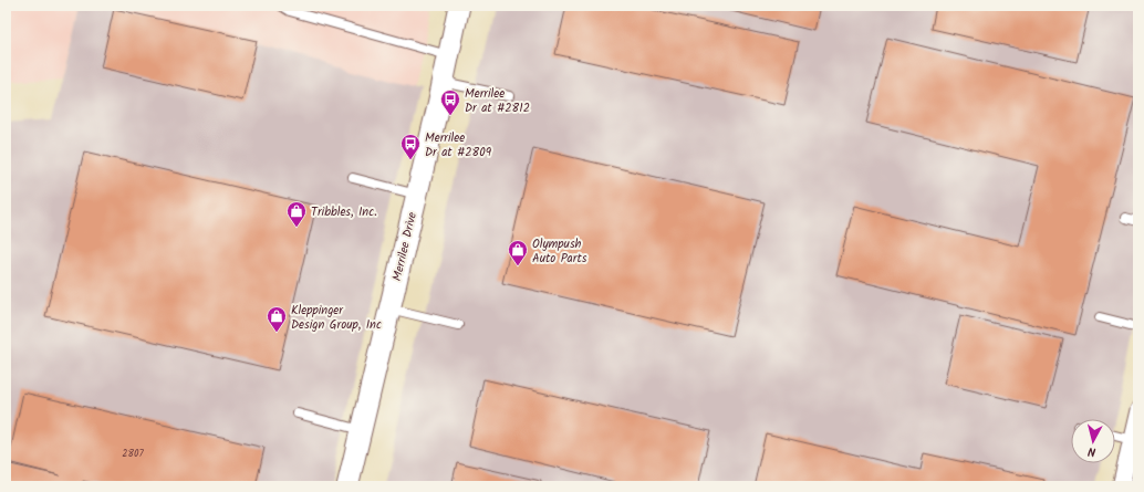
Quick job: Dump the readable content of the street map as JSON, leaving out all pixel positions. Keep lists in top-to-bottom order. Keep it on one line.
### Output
{"streets":{"street":["Merrilee Drive"]},"places":{"bus stop":["Merrilee Dr at #2812","Merrilee Dr at #2809"],"shop":["Tribbles, Inc.","Olympush Auto Parts","Kleppinger Design Group, Inc"]},"house_numbers":["2807"],"north":"bottom"}
